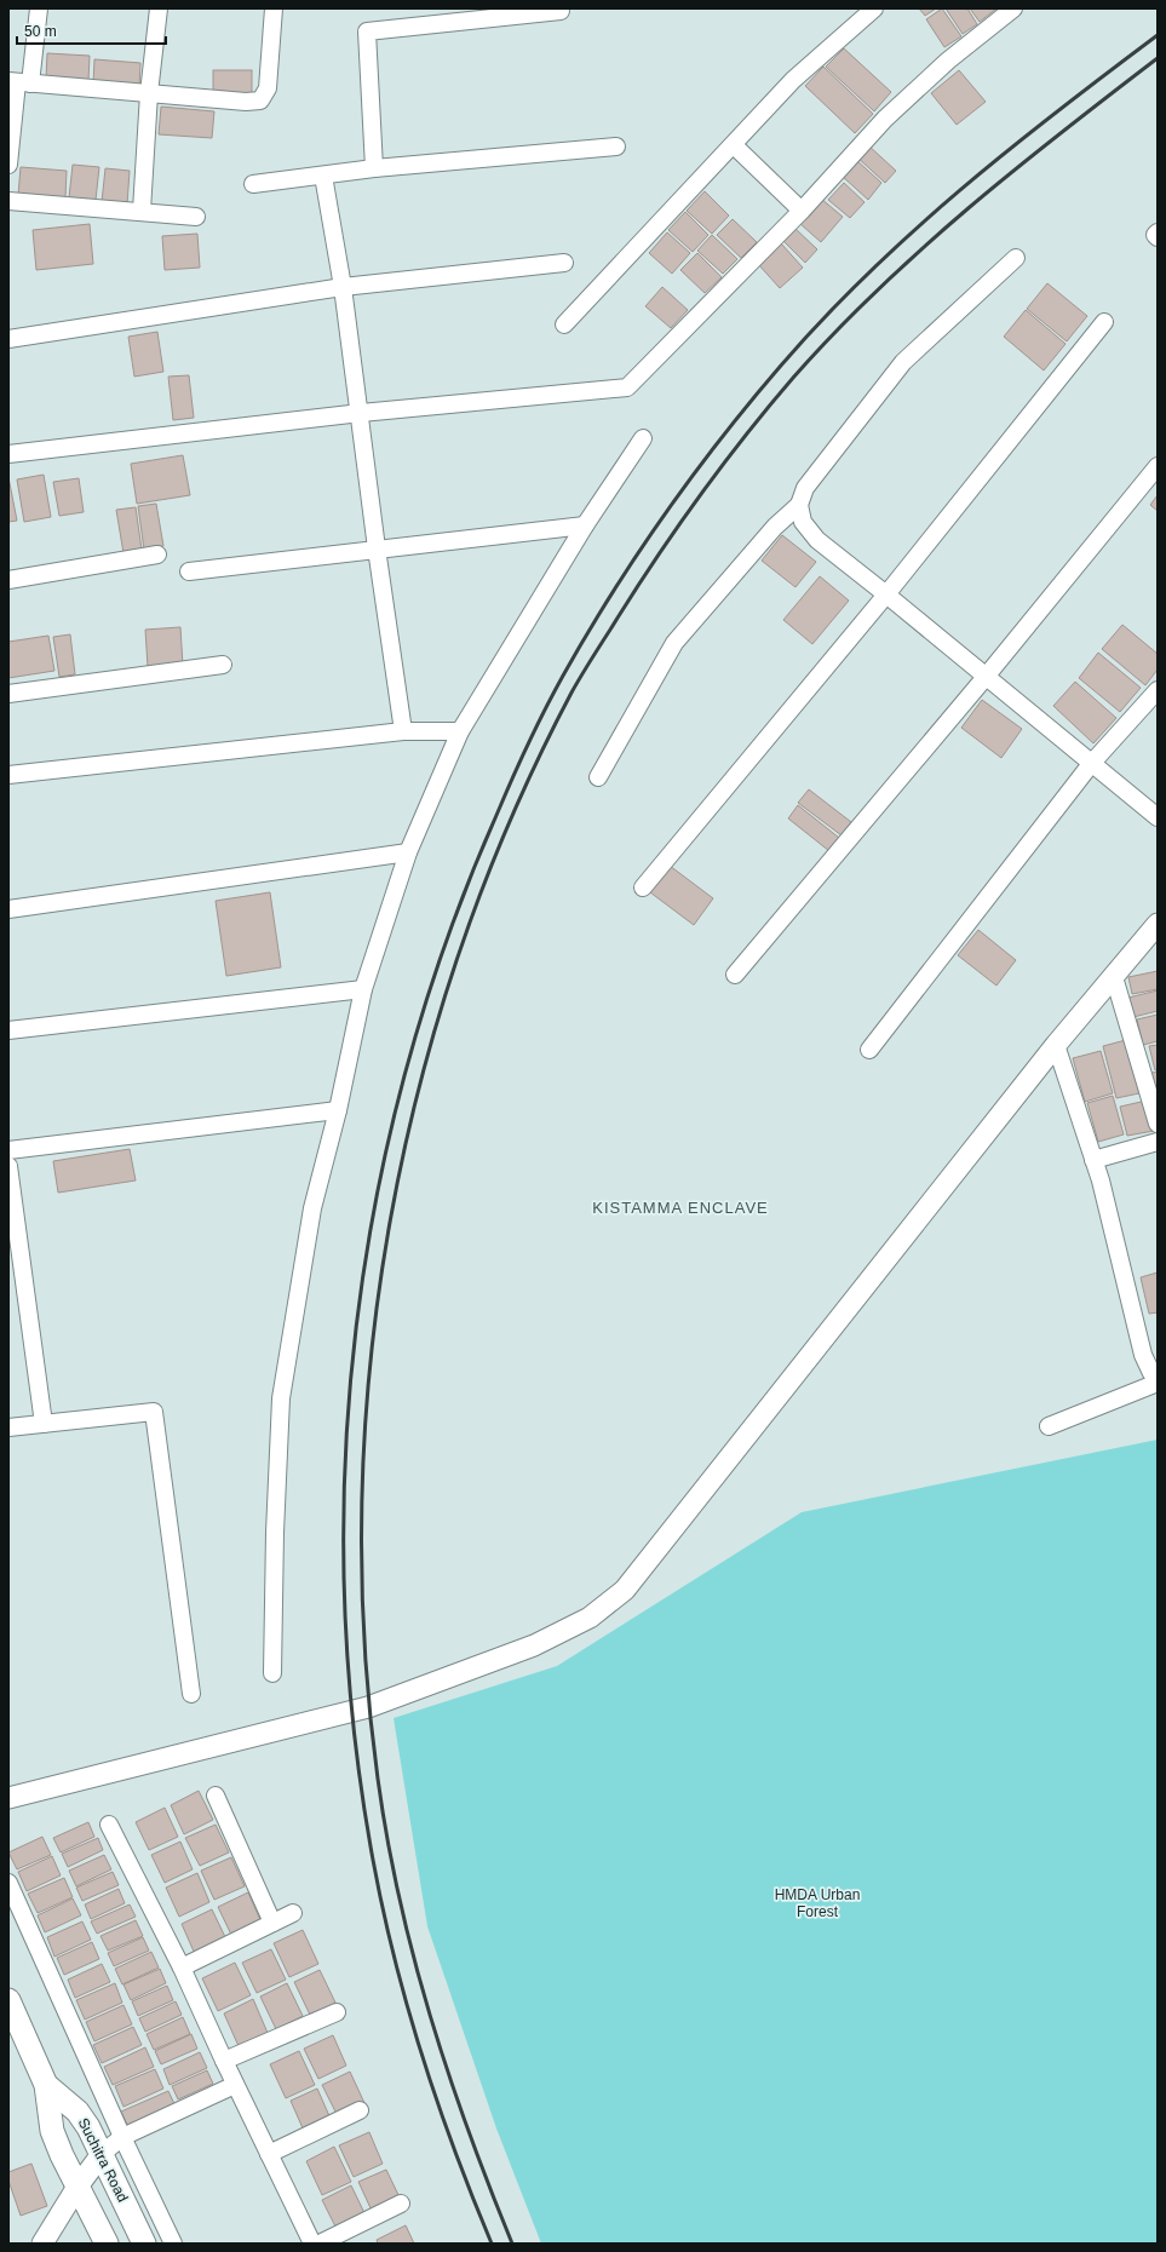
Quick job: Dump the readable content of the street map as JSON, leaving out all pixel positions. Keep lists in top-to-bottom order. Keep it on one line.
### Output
{"streets":{"main road":["Suchitra Road"]},"districts":["KISTAMMA ENCLAVE"],"parks":["HMDA Urban Forest"],"scale_bar":"50 m"}
